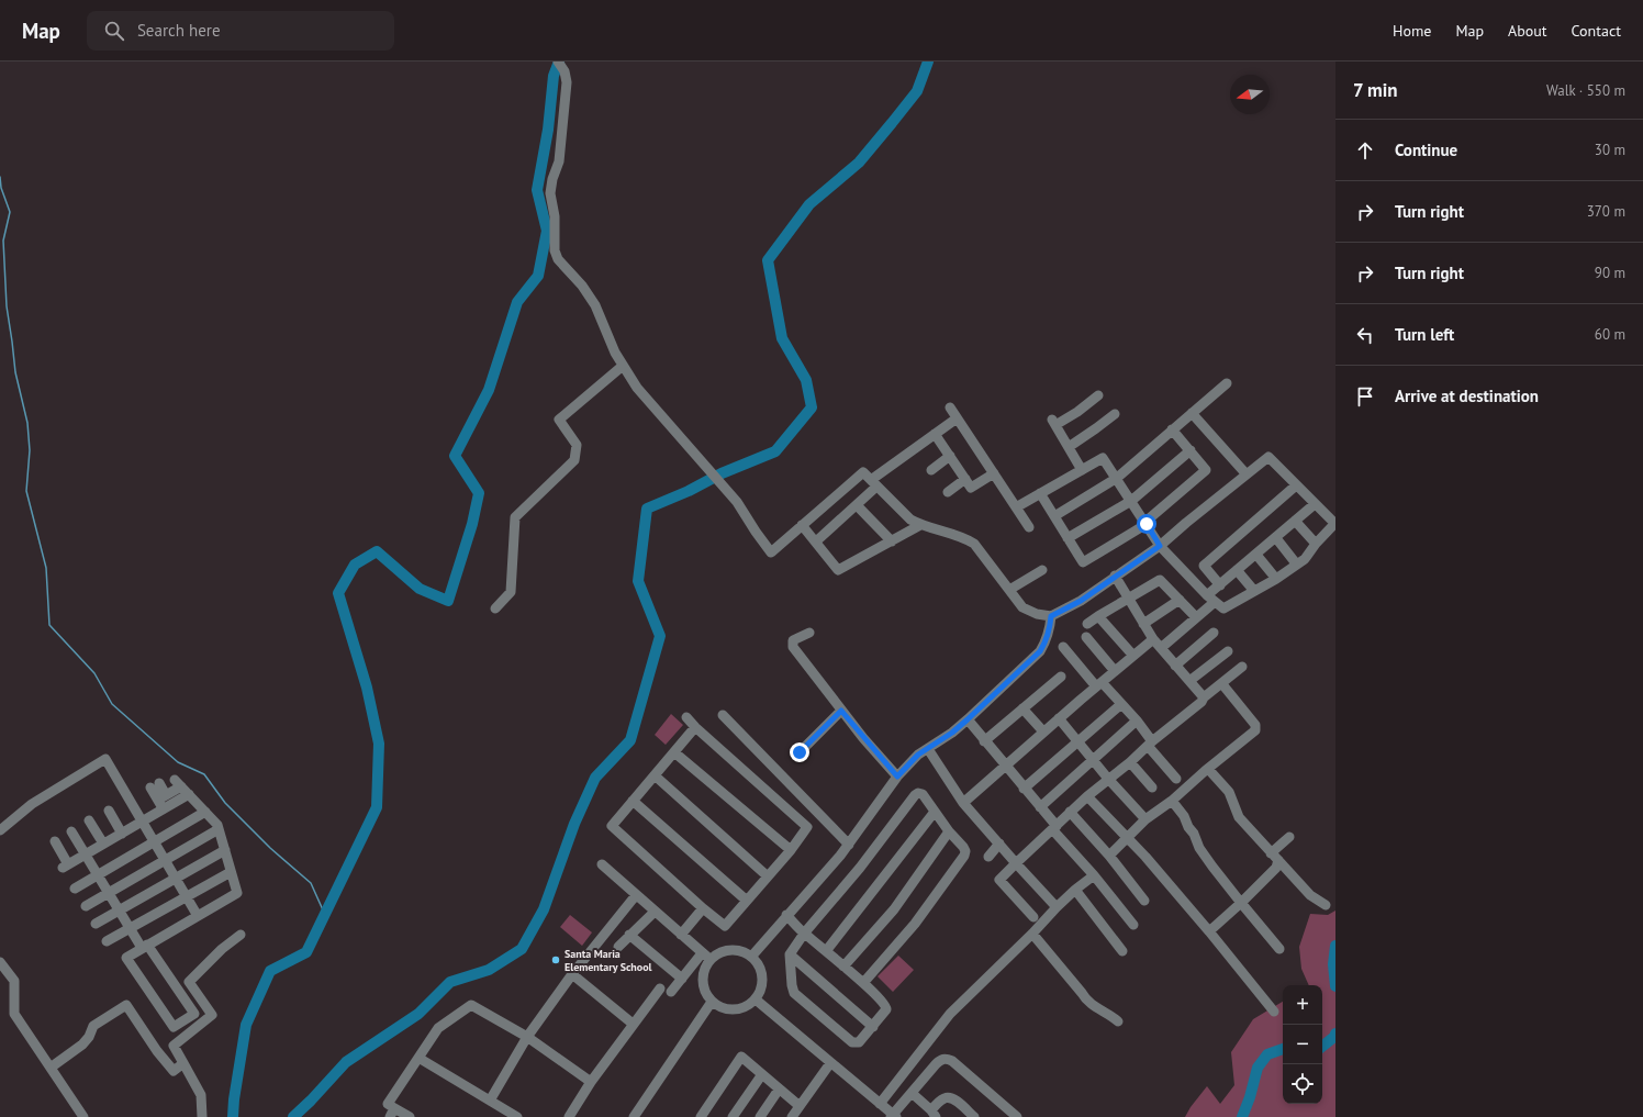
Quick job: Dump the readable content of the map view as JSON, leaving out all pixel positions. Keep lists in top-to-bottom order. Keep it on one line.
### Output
{"places":["Santa Maria Elementary School"],"north":"left","page":{"header":"Map","search":"Search here","nav":["Home","Map","About","Contact"],"heading":["7 min","Walk · 550 m"],"list":[["Continue","30 m"],["Turn right","370 m"],["Turn right","90 m"],["Turn left","60 m"],"Arrive at destination"],"map_buttons":["+","−"]}}
